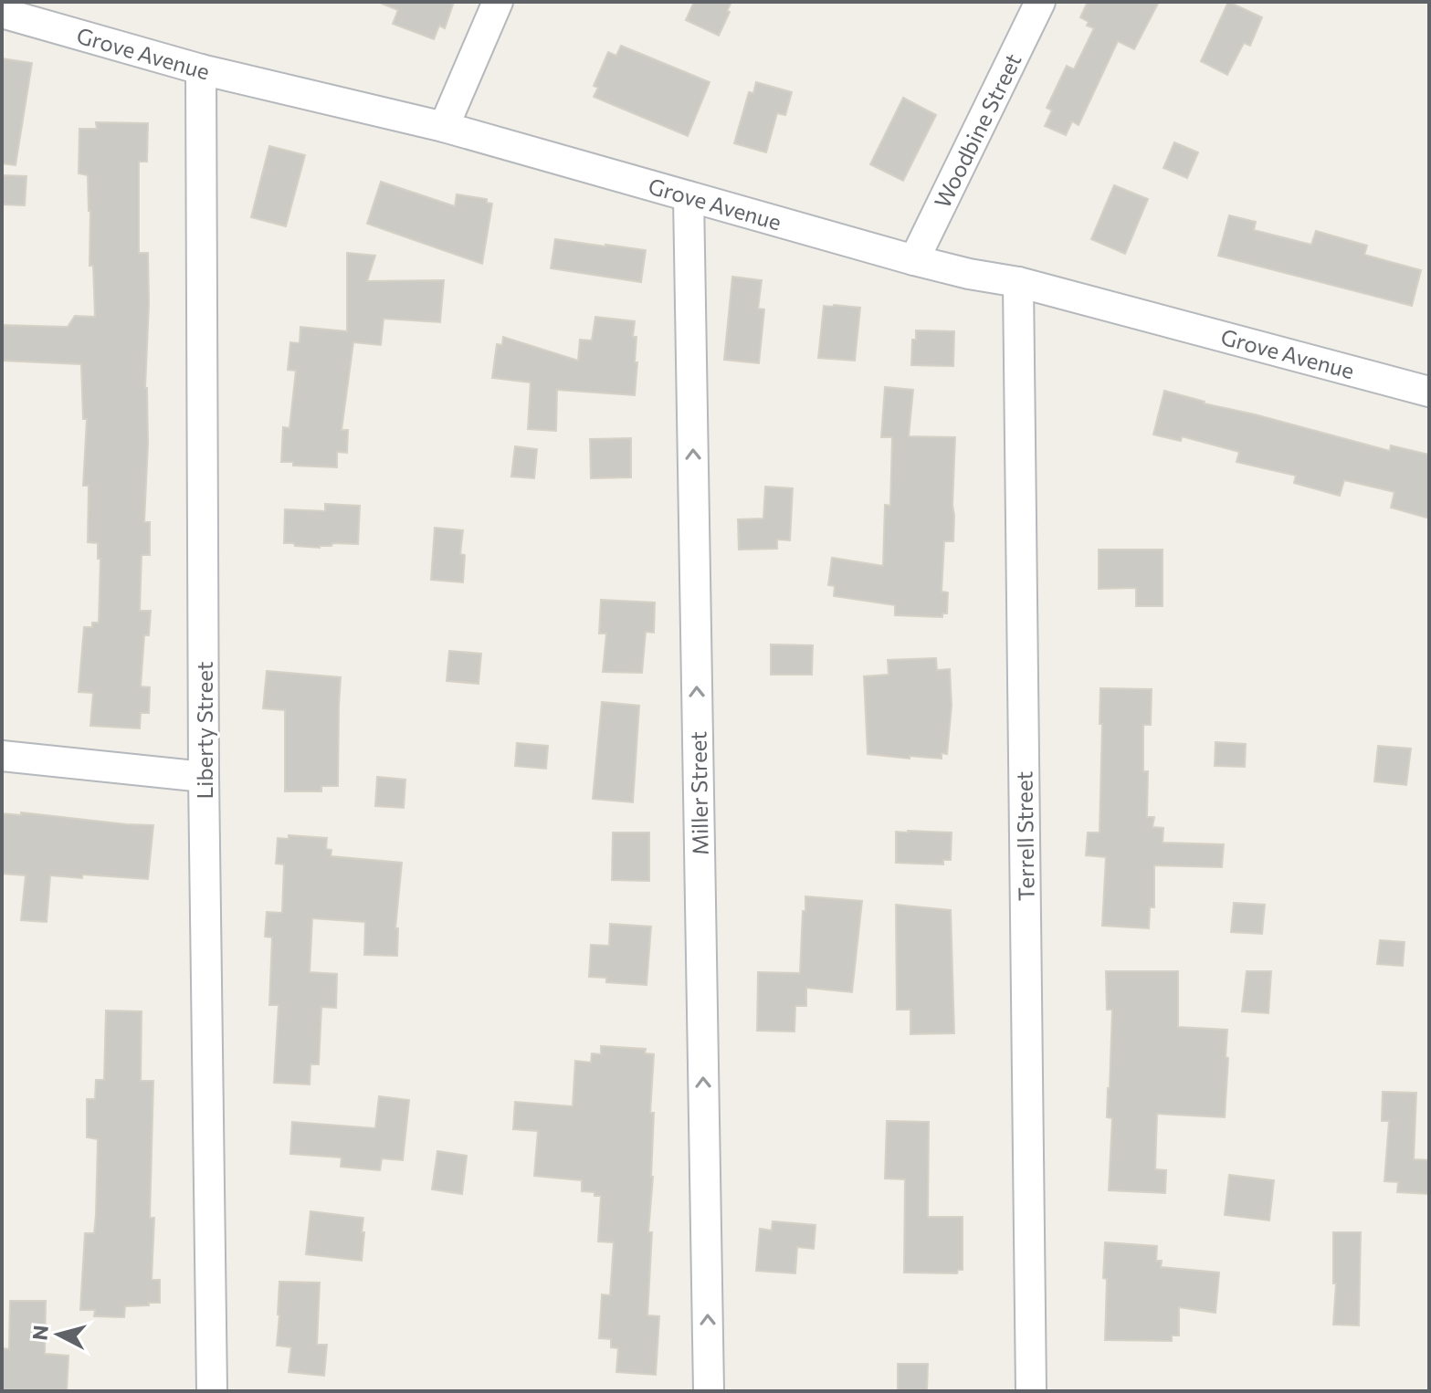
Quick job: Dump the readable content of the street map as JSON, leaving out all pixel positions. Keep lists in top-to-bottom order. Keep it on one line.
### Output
{"streets":{"street":["Grove Avenue","Woodbine Street","Liberty Street","Miller Street","Terrell Street"]},"crossings":[["Grove Avenue","Woodbine Street"],["Grove Avenue","Liberty Street"],["Grove Avenue","Miller Street"],["Grove Avenue","Terrell Street"]],"one_way":["Miller Street"],"north":"left"}
